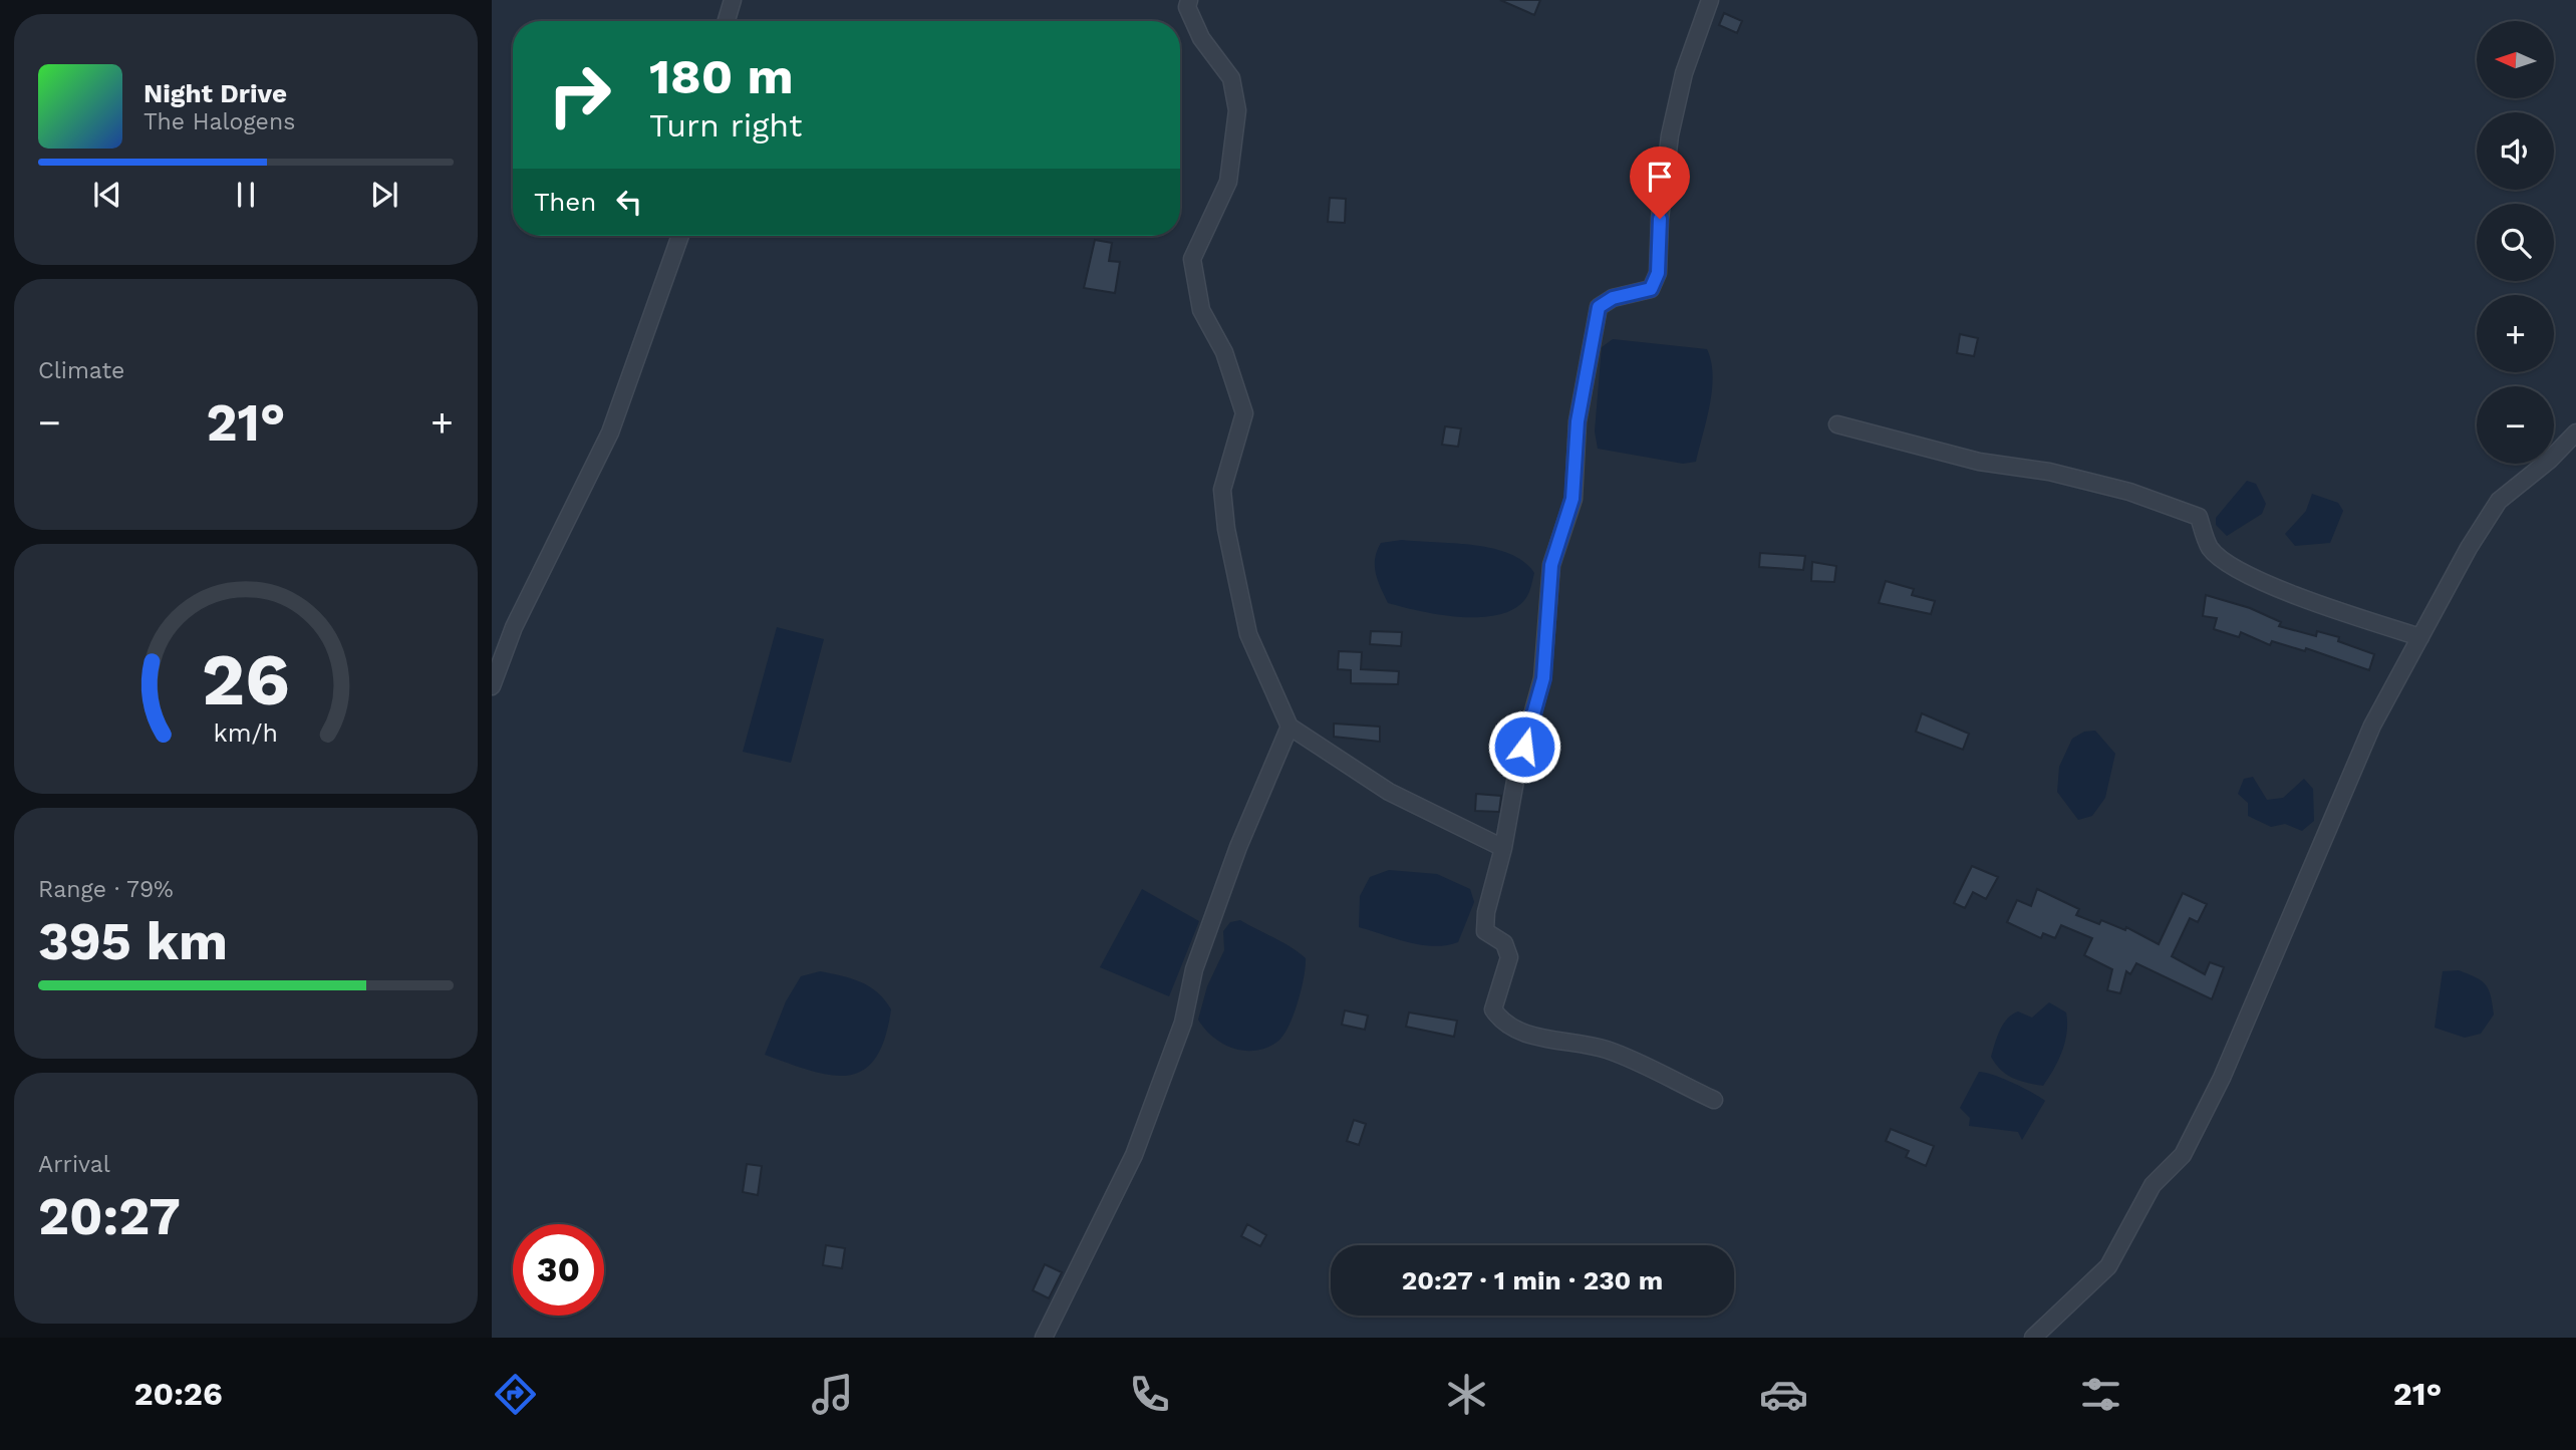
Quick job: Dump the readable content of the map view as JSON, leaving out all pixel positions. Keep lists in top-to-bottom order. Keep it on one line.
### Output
{"north":"left","page":{"map_buttons":["+","−"],"turn":["180 m","Turn right"],"song":["Night Drive","The Halogens"],"then":"Then","tile":["Climate",["Range · 79%","395 km"],["Arrival","20:27"]],"heat":["−","21°","+"],"limit":"30","trip":"20:27 · 1 min · 230 m","tabs":["20:26","21°"],"gauge":["26","km/h"]}}
